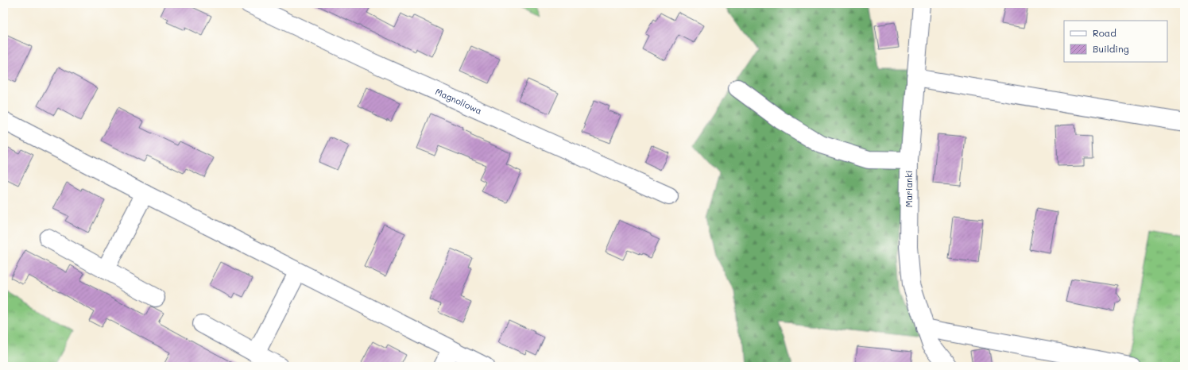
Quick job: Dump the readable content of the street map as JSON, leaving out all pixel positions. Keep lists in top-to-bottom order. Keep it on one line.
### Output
{"streets":{"street":["Magnoliowa","Marianki"]},"legend":["Road","Building"]}
